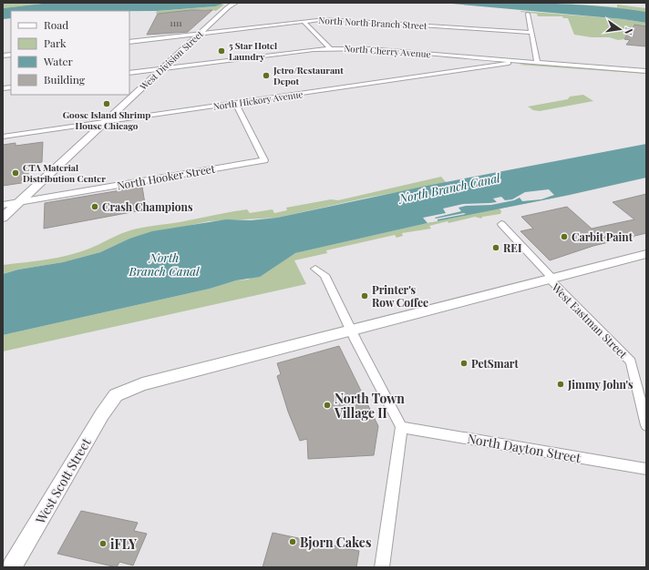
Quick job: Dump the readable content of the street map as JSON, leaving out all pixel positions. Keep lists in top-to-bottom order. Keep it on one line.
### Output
{"streets":{"main road":["West Division Street","West Scott Street"],"street":["North North Branch Street","North Cherry Avenue","North Hickory Avenue","North Hooker Street","West Eastman Street","North Dayton Street"]},"crossings":[["North North Branch Street","West Division Street"],["North Cherry Avenue","West Division Street"],["North Cherry Avenue","North Hickory Avenue"],["West Division Street","North Hickory Avenue"],["West Division Street","North Hooker Street"],["North Hickory Avenue","North Hooker Street"]],"water":["North Branch Canal"],"places":["5 Star Hotel Laundry","Jetro/Restaurant Depot","Goose Island Shrimp House Chicago","CTA Material Distribution Center","Crash Champions","Carbit Paint","REI","Printer's Row Coffee","PetSmart","Jimmy John's","North Town Village II","Bjorn Cakes","iFLY"],"house_numbers":["1111"],"legend":["Road","Park","Water","Building"],"north":"right"}
